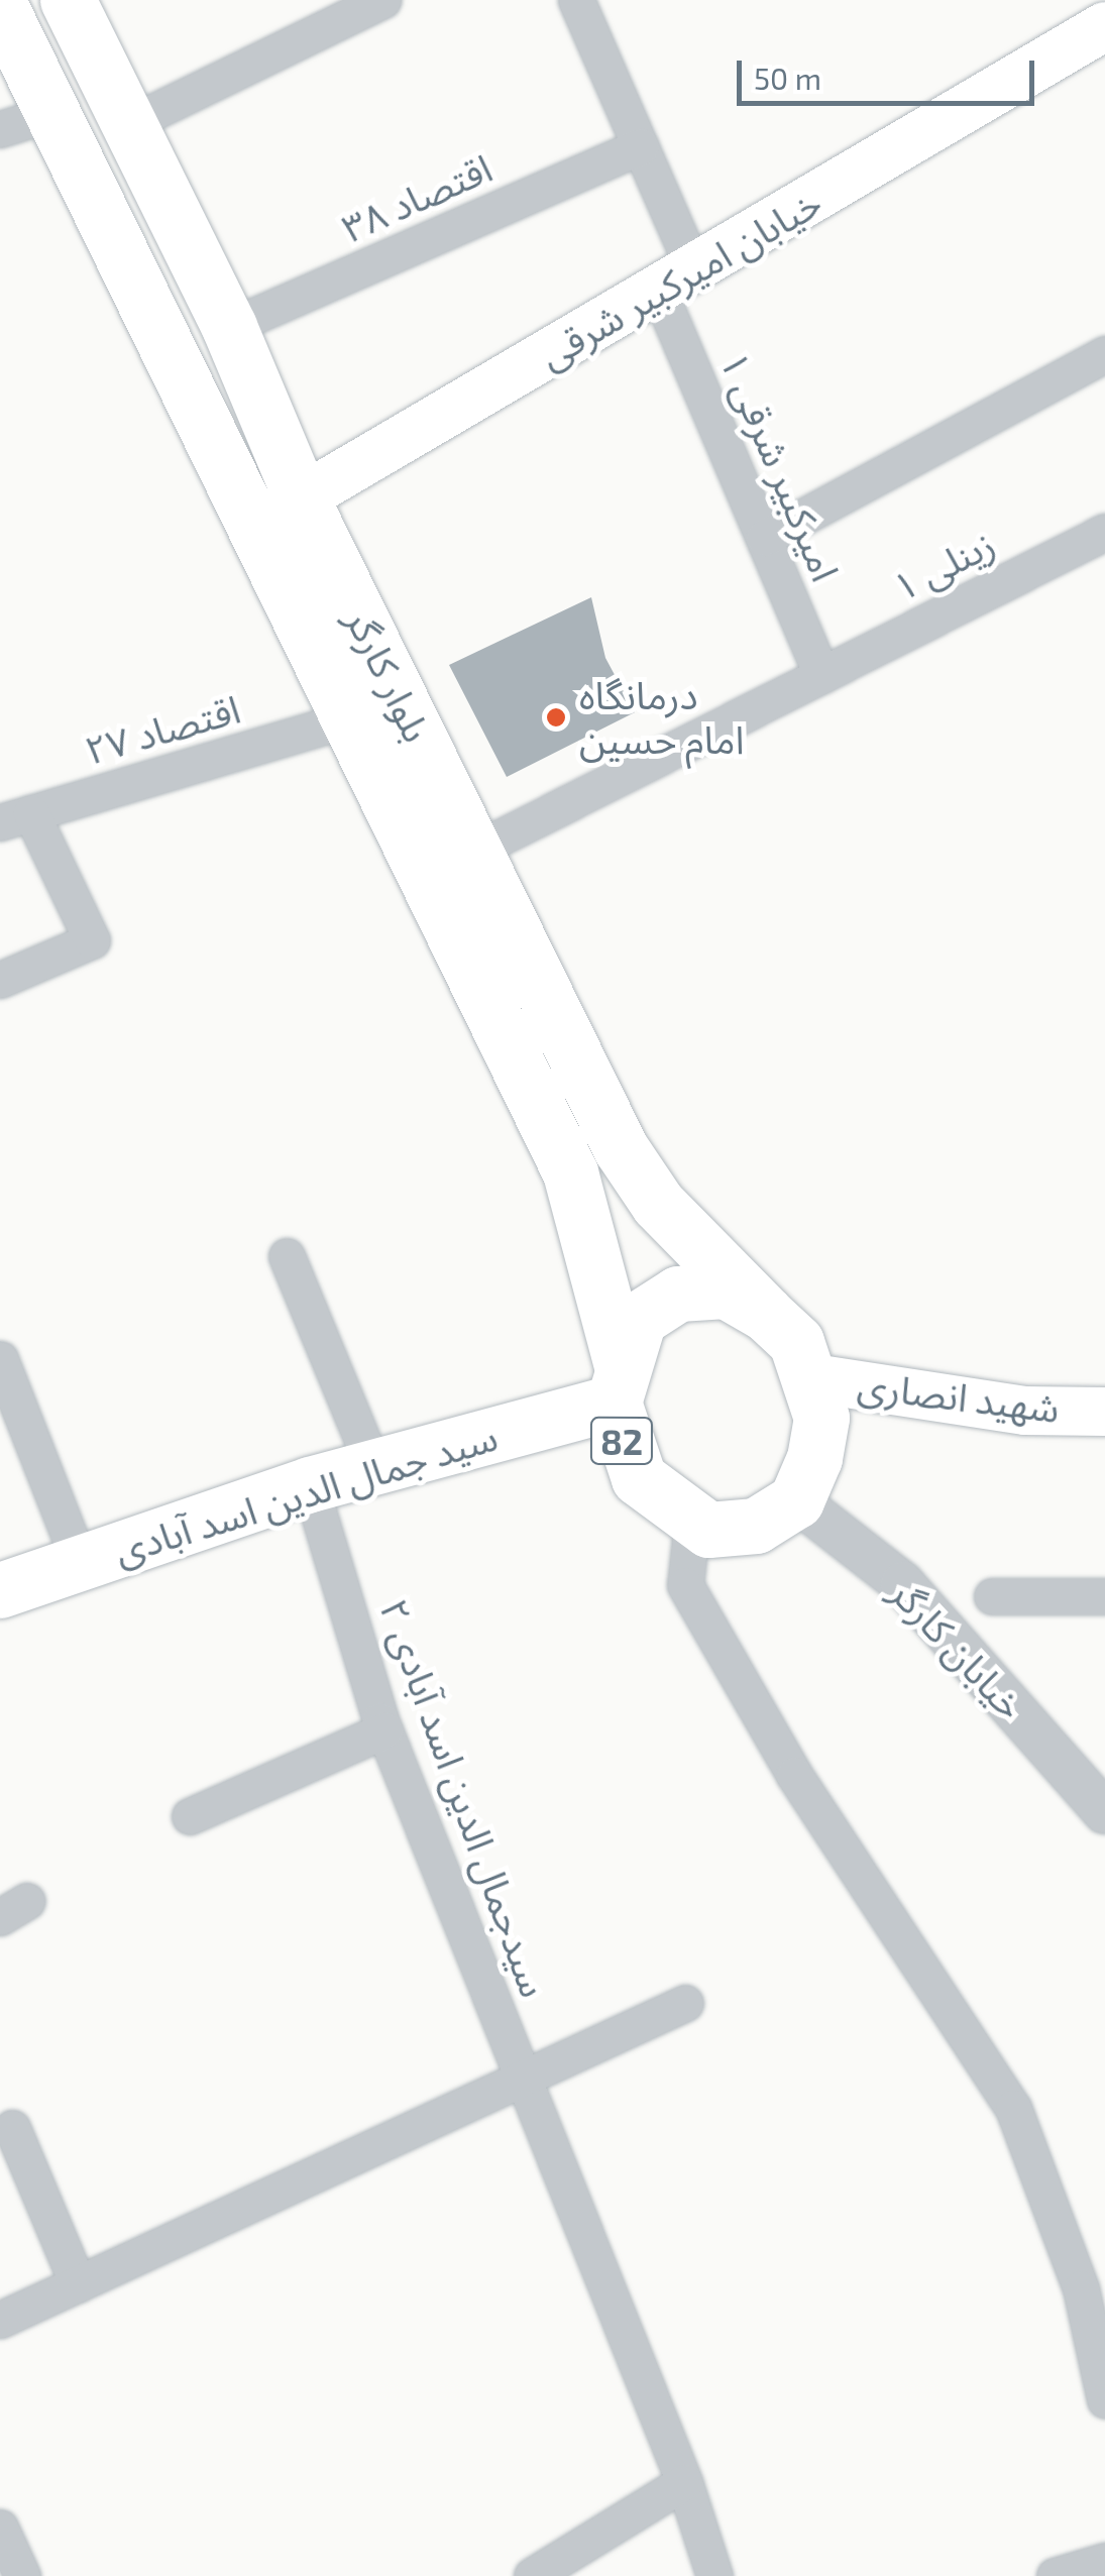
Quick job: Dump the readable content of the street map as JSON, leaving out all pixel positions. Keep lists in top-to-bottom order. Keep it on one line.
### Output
{"streets":{"main road":["خیابان امیرکبیر شرقی","بلوار کارگر","شهید انصاری","82","سید جمال الدین اسد آبادی"],"street":["۳۸ اقتصاد","امیرکبیر شرقی ۱","زینلی ۱","اقتصاد ۲۷","خیابان کارگر","سیدجمال الدین اسد آبادی ۲"]},"crossings":[["۳۸ اقتصاد","امیرکبیر شرقی ۱"],["۳۸ اقتصاد","بلوار کارگر"],["خیابان امیرکبیر شرقی","امیرکبیر شرقی ۱"],["خیابان امیرکبیر شرقی","بلوار کارگر"],["امیرکبیر شرقی ۱","زینلی ۱"],["زینلی ۱","بلوار کارگر"],["بلوار کارگر","اقتصاد ۲۷"],["بلوار کارگر","شهید انصاری"],["بلوار کارگر","82"],["بلوار کارگر","سید جمال الدین اسد آبادی"],["بلوار کارگر","خیابان کارگر"],["شهید انصاری","82"],["شهید انصاری","سید جمال الدین اسد آبادی"],["شهید انصاری","خیابان کارگر"],["82","سید جمال الدین اسد آبادی"],["82","خیابان کارگر"],["سید جمال الدین اسد آبادی","خیابان کارگر"],["سید جمال الدین اسد آبادی","سیدجمال الدین اسد آبادی ۲"]],"places":["درمانگاه امام حسین"],"scale_bar":"50 m"}
